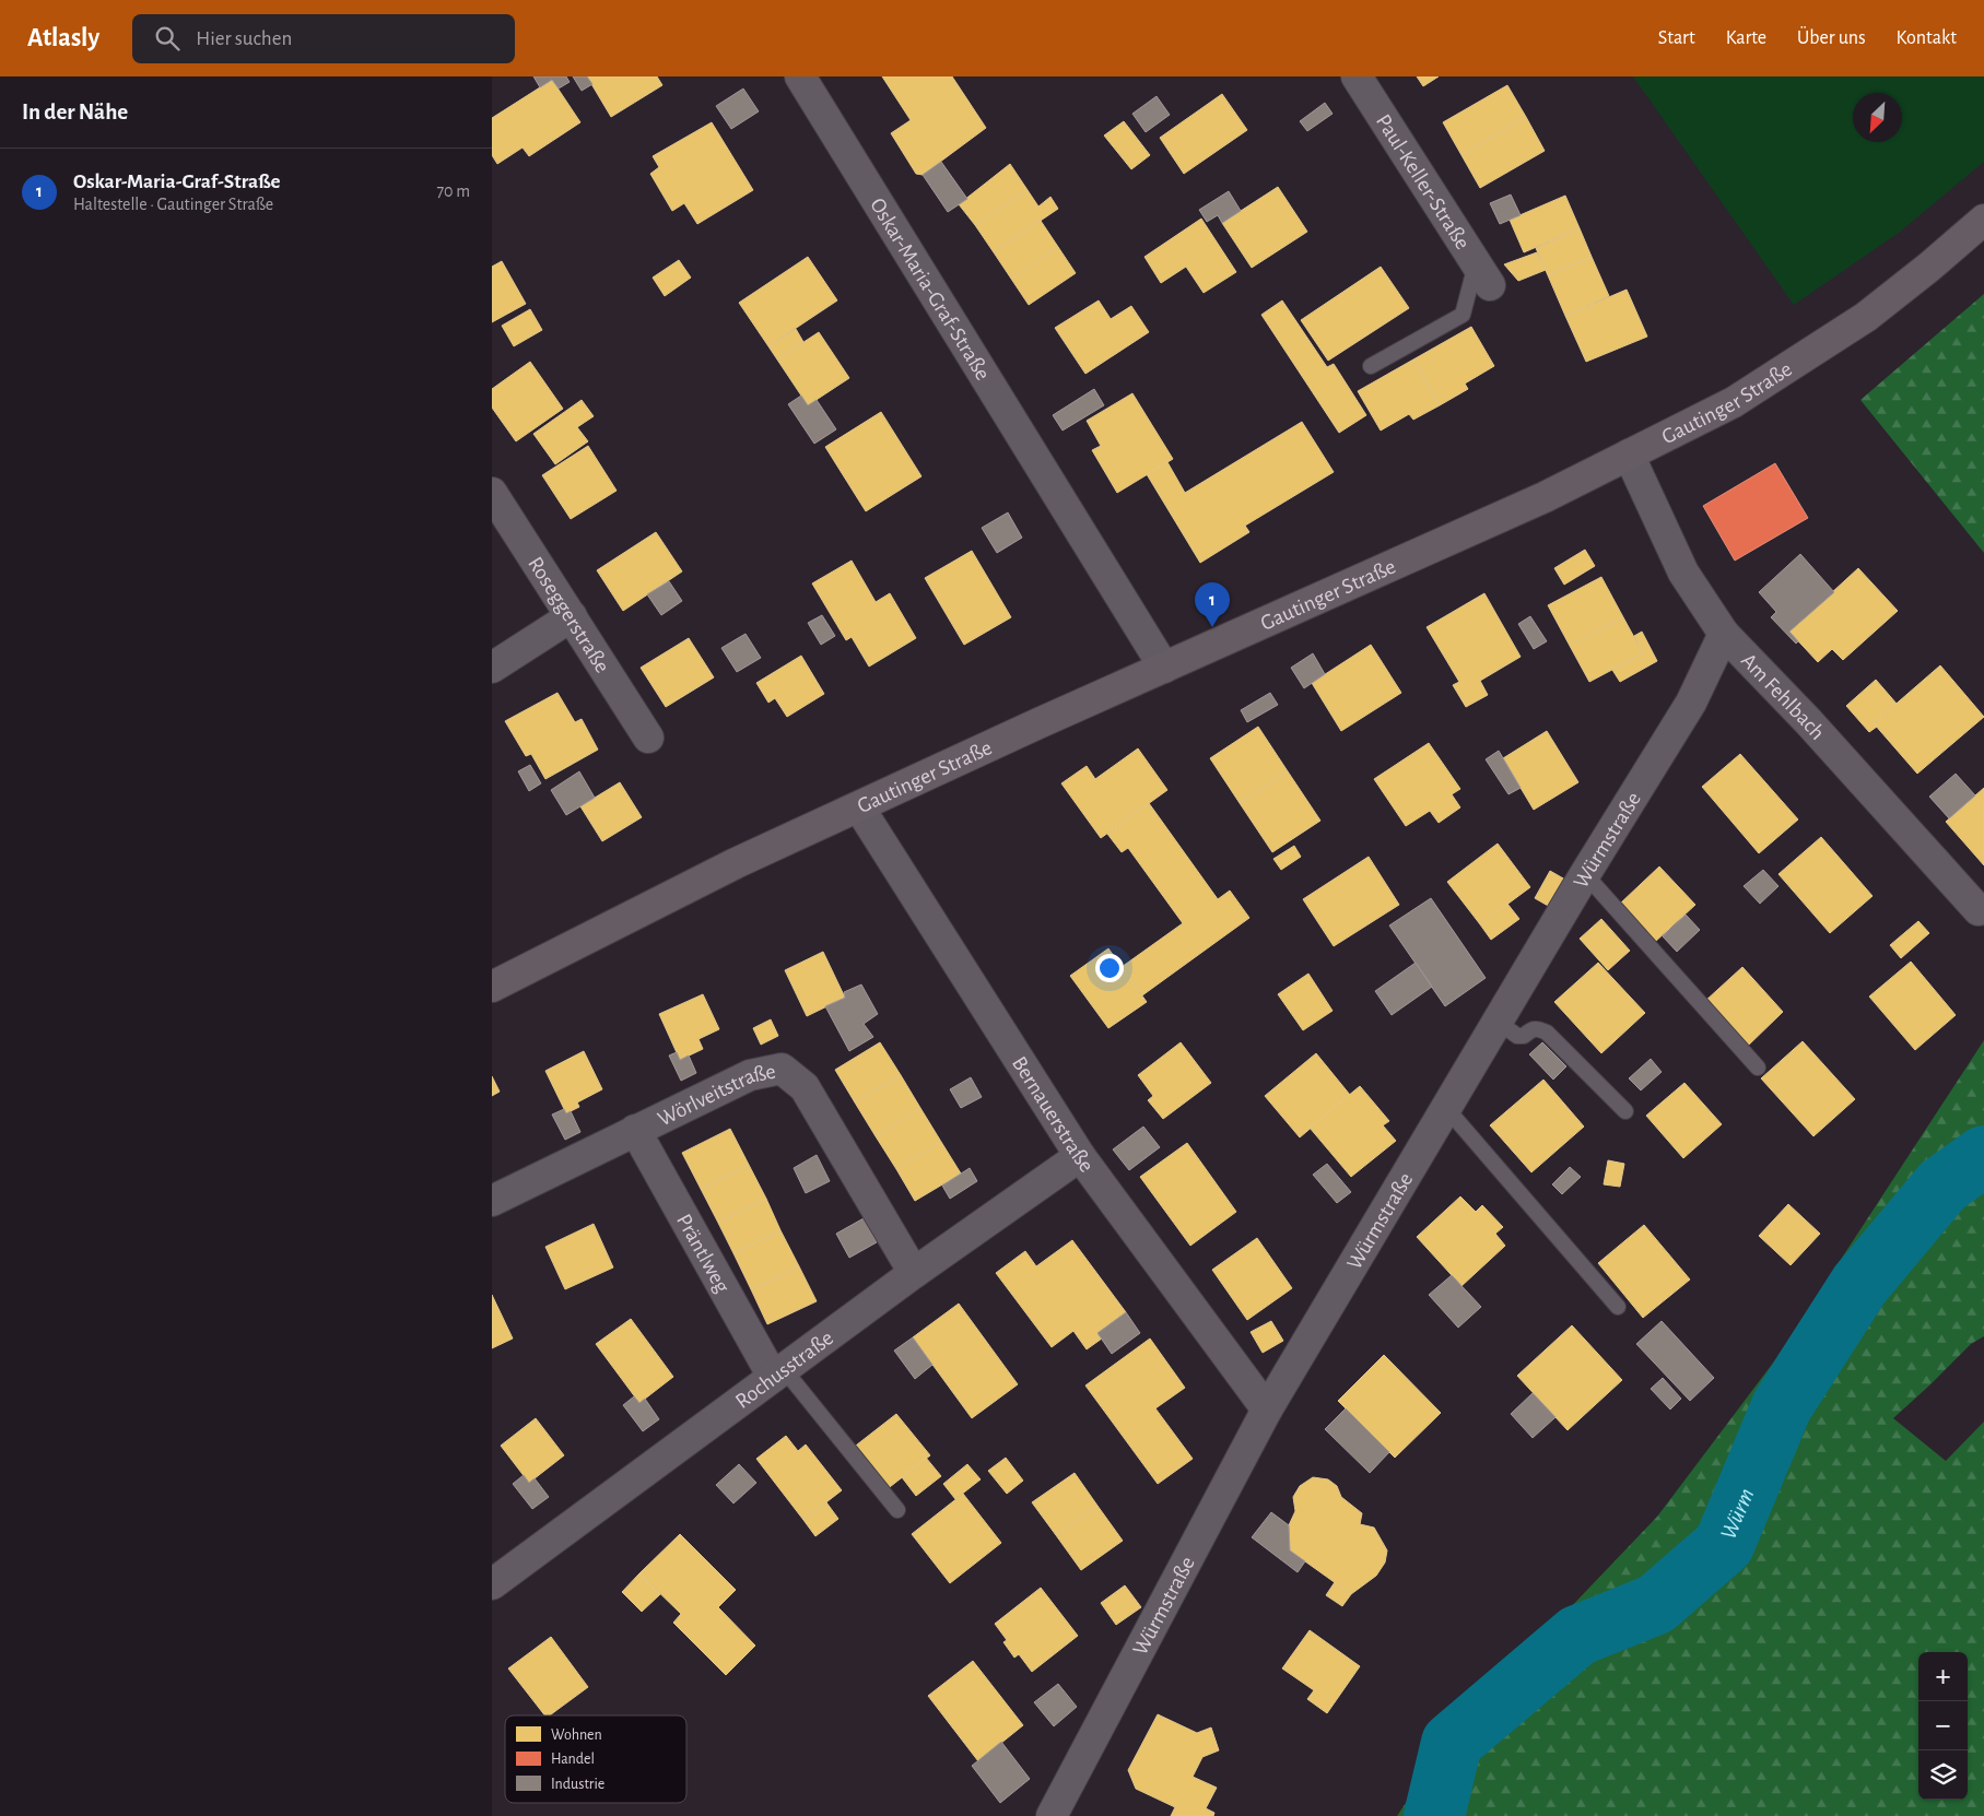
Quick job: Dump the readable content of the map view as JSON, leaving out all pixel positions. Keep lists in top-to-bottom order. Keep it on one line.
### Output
{"streets":{"main road":["Gautinger Straße"],"street":["Paul-Keller-Straße","Oskar-Maria-Graf-Straße","Roseggerstraße","Am Fehlbach","Würmstraße","Wörlveitstraße","Bernauerstraße","Präntlweg","Rochusstraße"]},"crossings":[["Oskar-Maria-Graf-Straße","Gautinger Straße"],["Gautinger Straße","Am Fehlbach"],["Gautinger Straße","Bernauerstraße"],["Am Fehlbach","Würmstraße"],["Würmstraße","Bernauerstraße"],["Wörlveitstraße","Präntlweg"],["Wörlveitstraße","Rochusstraße"],["Bernauerstraße","Rochusstraße"],["Präntlweg","Rochusstraße"]],"water":["Würm"],"legend":["Wohnen","Handel","Industrie"],"north":"bottom left","page":{"header":"Atlasly","search":"Hier suchen","nav":["Start","Karte","Über uns","Kontakt"],"heading":"In der Nähe","list":[{"mark":"1","name":"Oskar-Maria-Graf-Straße","note":"Haltestelle · Gautinger Straße","value":"70 m"}],"pins":"1","map_buttons":["+","−"]}}
